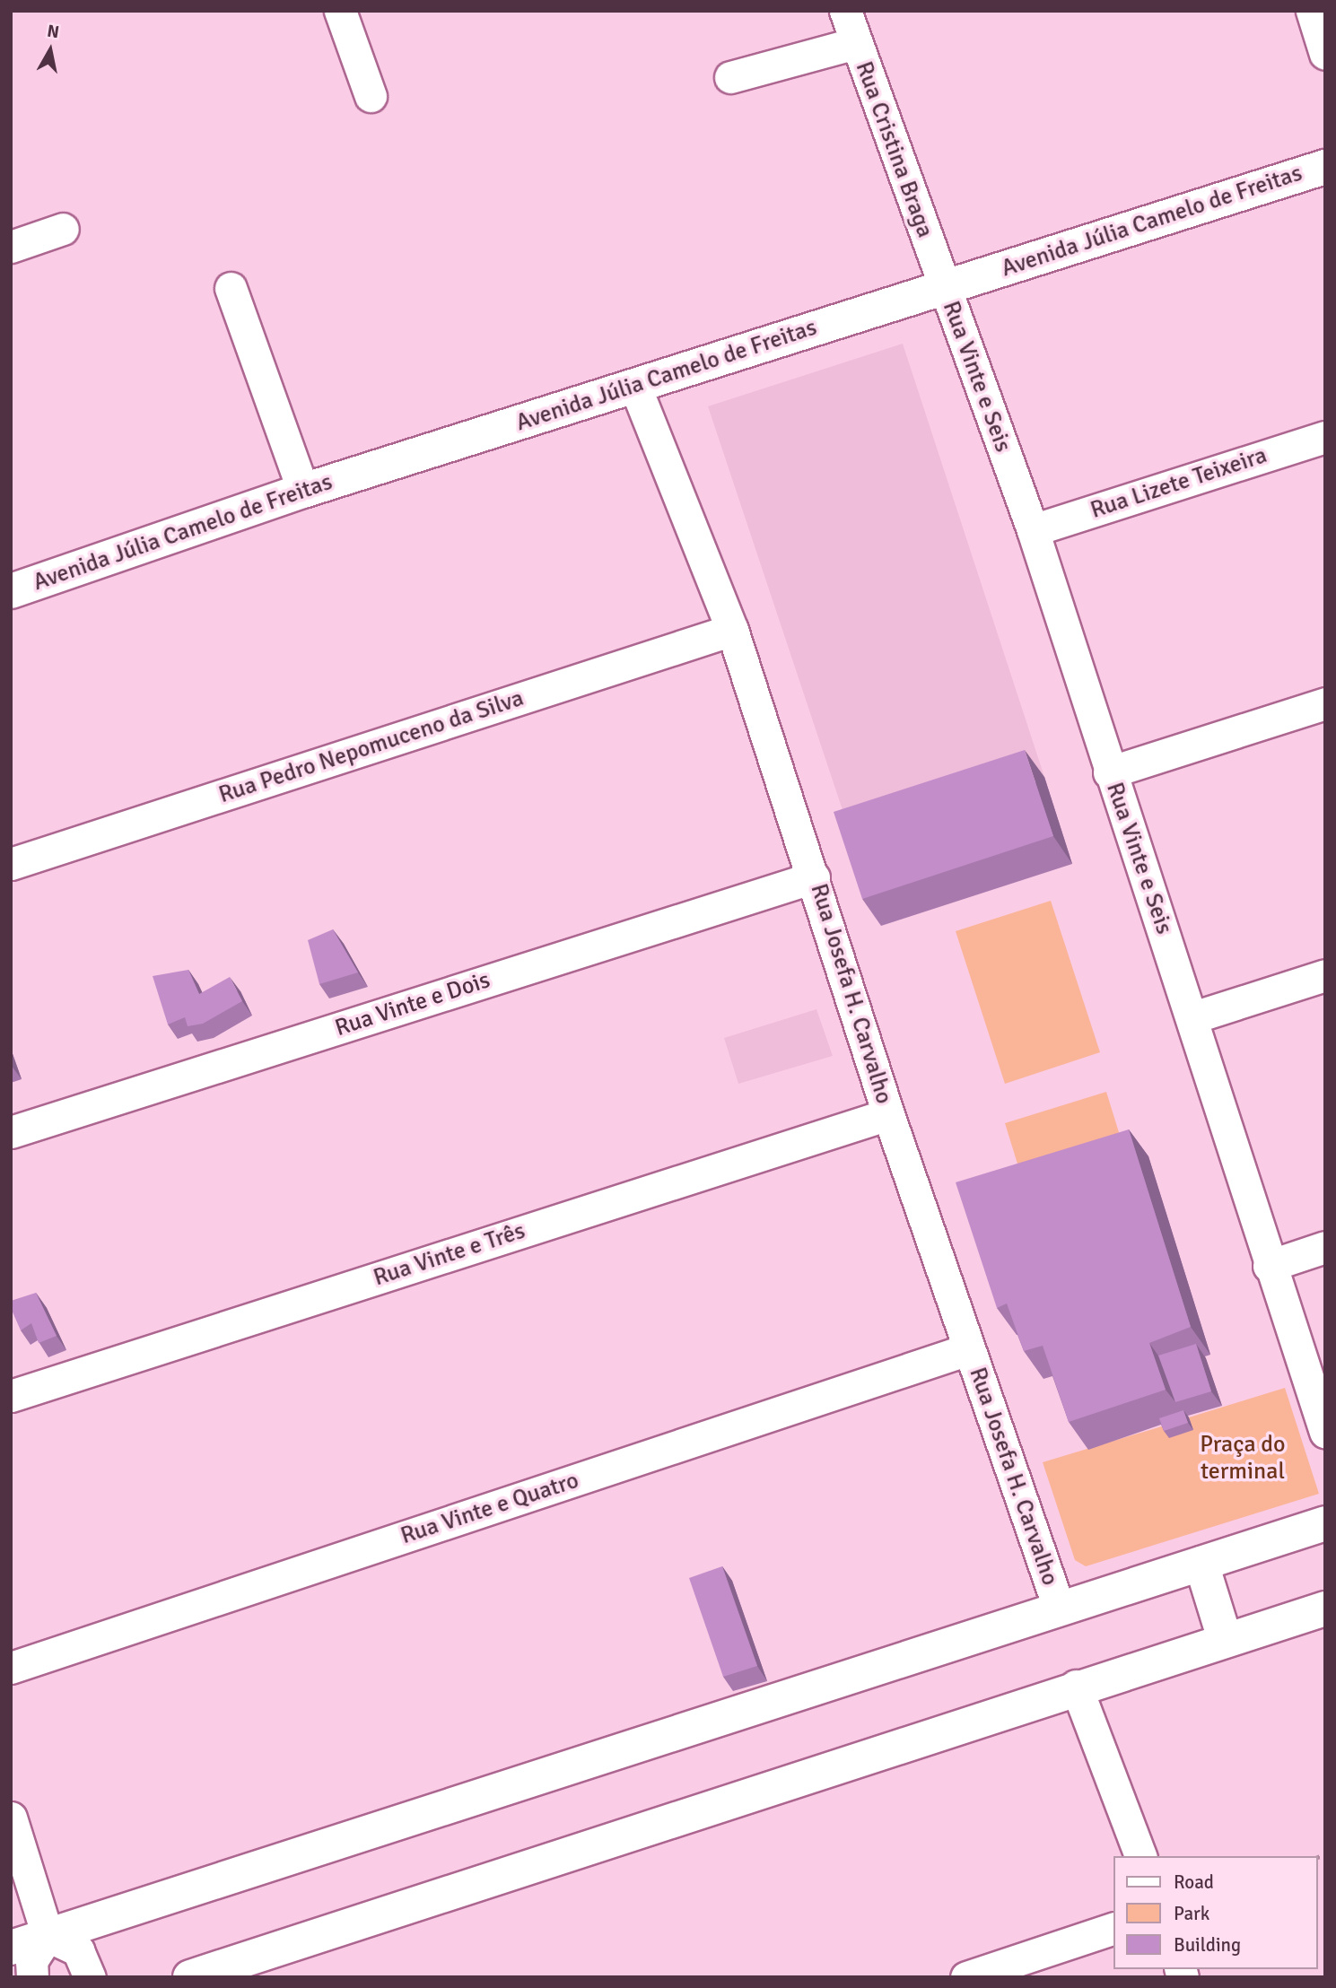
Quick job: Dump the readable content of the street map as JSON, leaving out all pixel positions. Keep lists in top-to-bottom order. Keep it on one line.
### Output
{"streets":{"street":["Rua Cristina Braga","Avenida Júlia Camelo de Freitas","Rua Vinte e Seis","Rua Lizete Teixeira","Rua Pedro Nepomuceno da Silva","Rua Josefa H. Carvalho","Rua Vinte e Dois","Rua Vinte e Três","Rua Vinte e Quatro"]},"crossings":[["Rua Cristina Braga","Avenida Júlia Camelo de Freitas"],["Rua Cristina Braga","Rua Vinte e Seis"],["Avenida Júlia Camelo de Freitas","Rua Vinte e Seis"],["Avenida Júlia Camelo de Freitas","Rua Josefa H. Carvalho"],["Rua Vinte e Seis","Rua Lizete Teixeira"],["Rua Pedro Nepomuceno da Silva","Rua Josefa H. Carvalho"],["Rua Josefa H. Carvalho","Rua Vinte e Dois"],["Rua Josefa H. Carvalho","Rua Vinte e Três"],["Rua Josefa H. Carvalho","Rua Vinte e Quatro"]],"parks":["Praça do terminal"],"legend":["Road","Park","Building"],"north":"top"}
